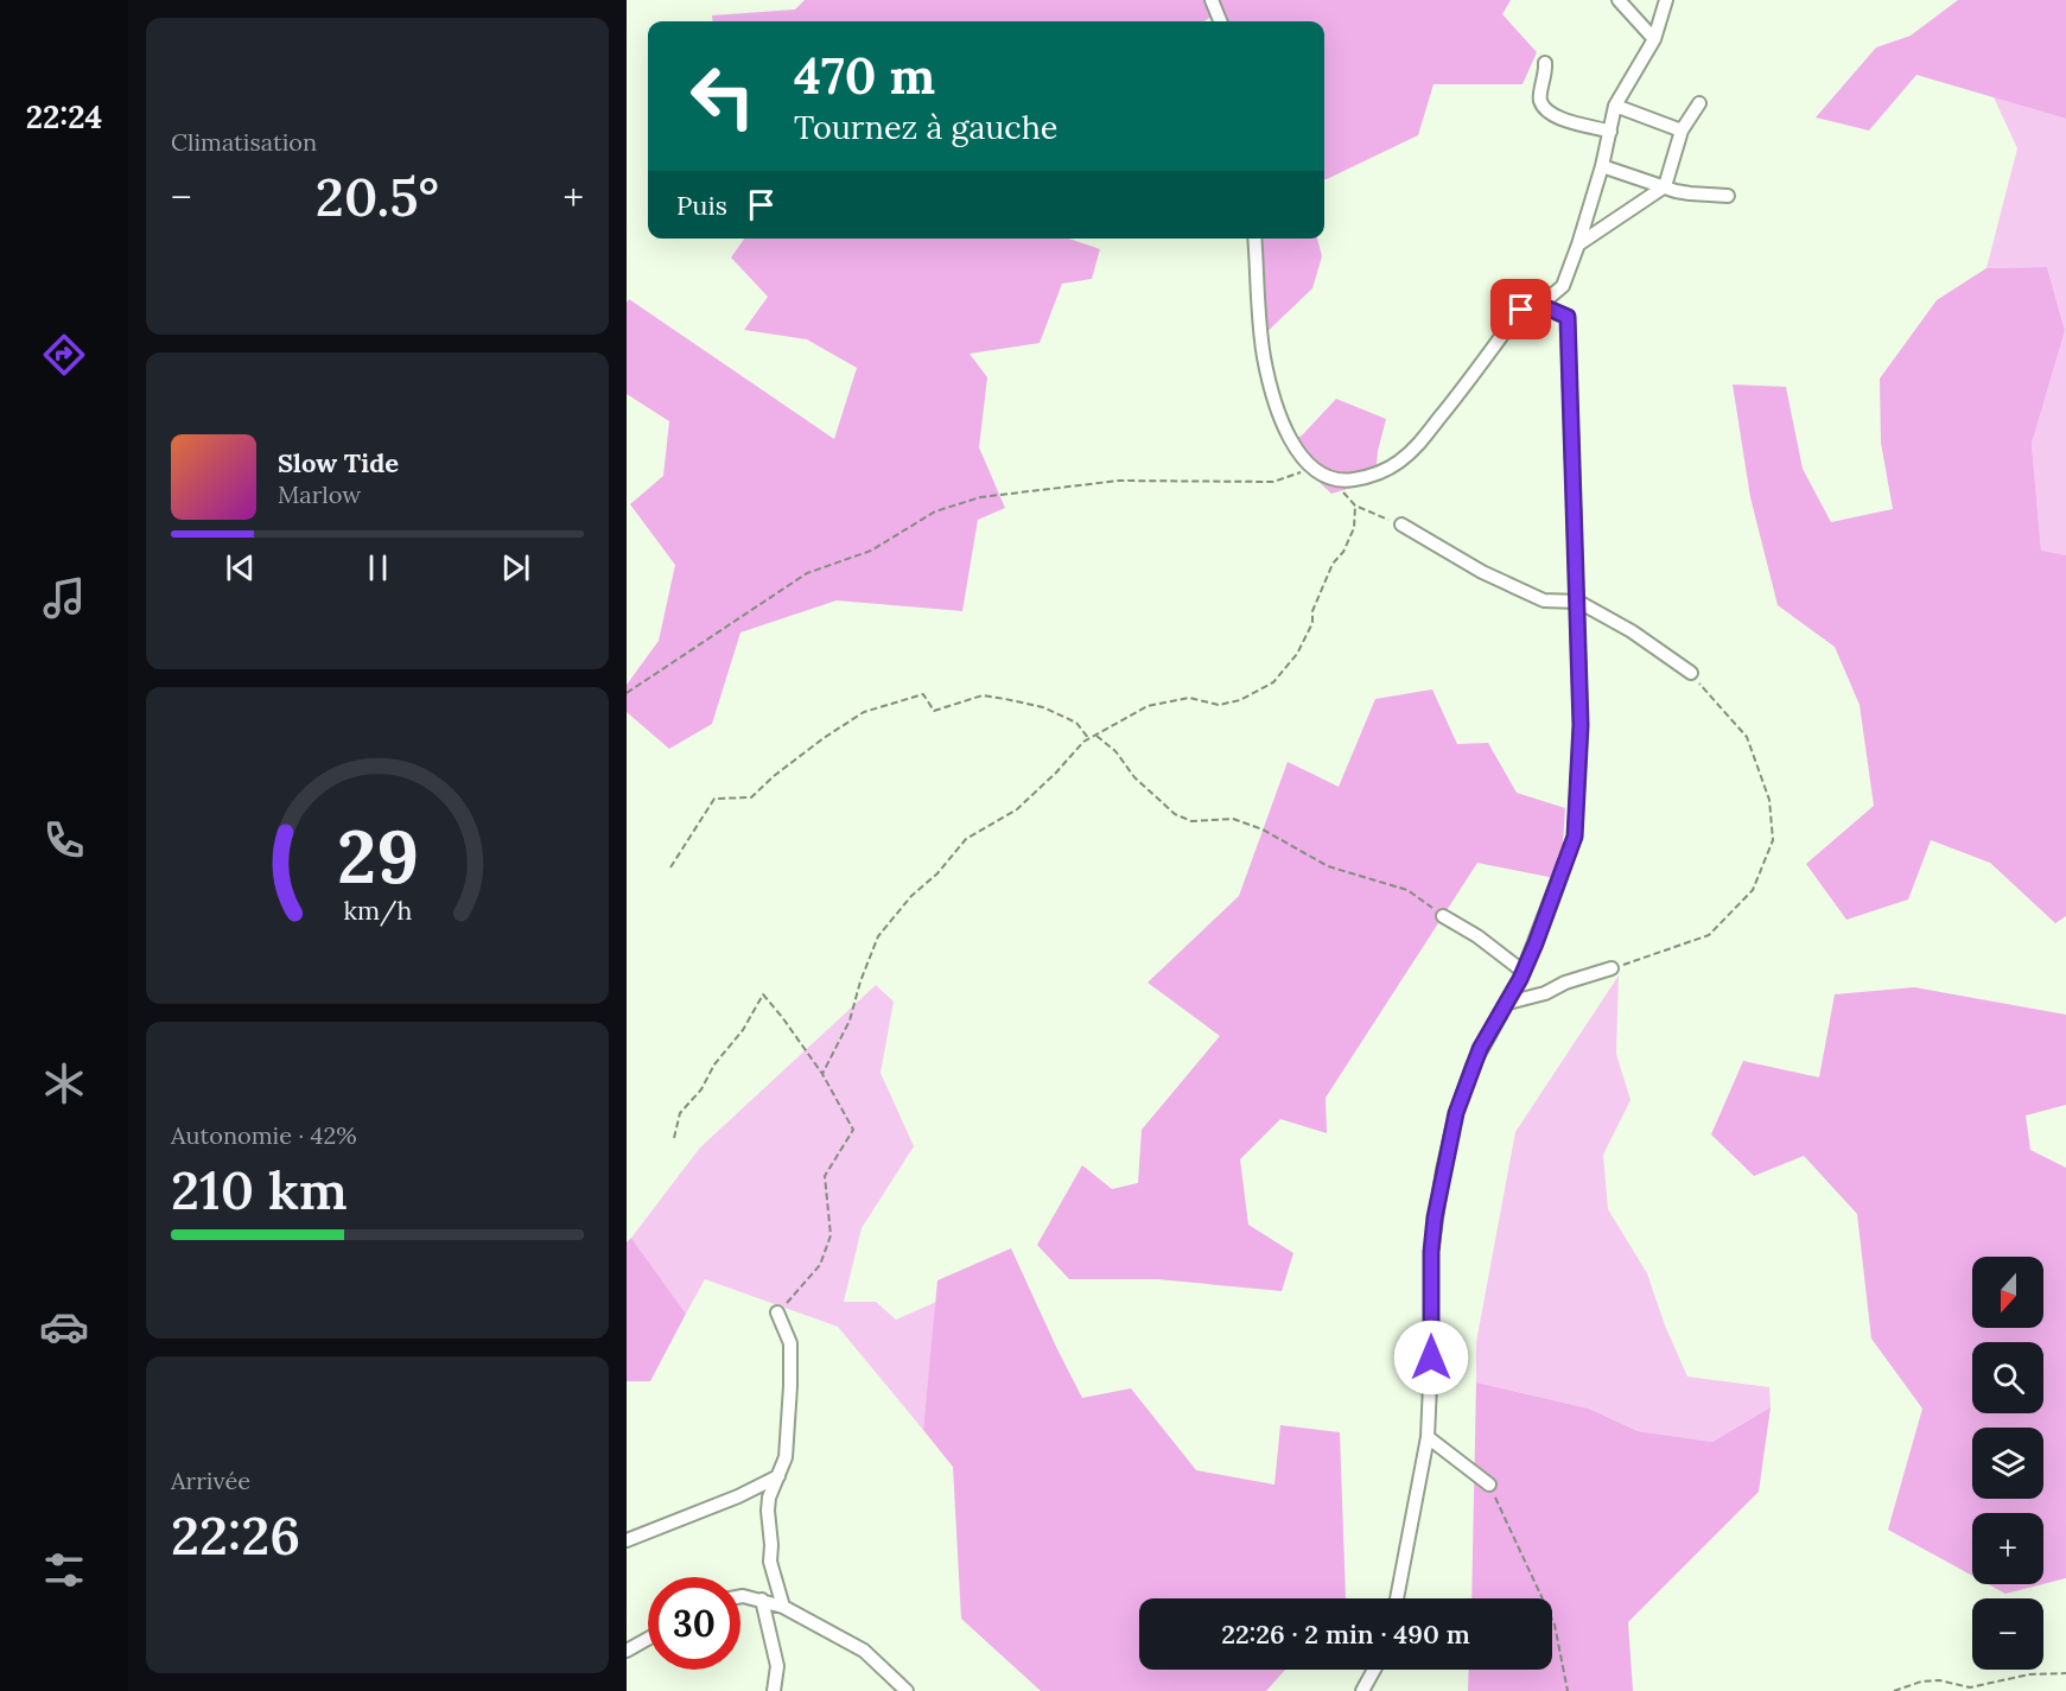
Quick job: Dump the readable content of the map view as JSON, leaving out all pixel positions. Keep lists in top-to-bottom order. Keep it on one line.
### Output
{"north":"bottom","page":{"tabs":"22:24","tile":["Climatisation",["Autonomie · 42%","210 km"],["Arrivée","22:26"]],"turn":["470 m","Tournez à gauche"],"heat":["−","20.5°","+"],"then":"Puis","song":["Slow Tide","Marlow"],"map_buttons":["+","−"],"limit":"30","trip":"22:26 · 2 min · 490 m","gauge":["29","km/h"]}}
